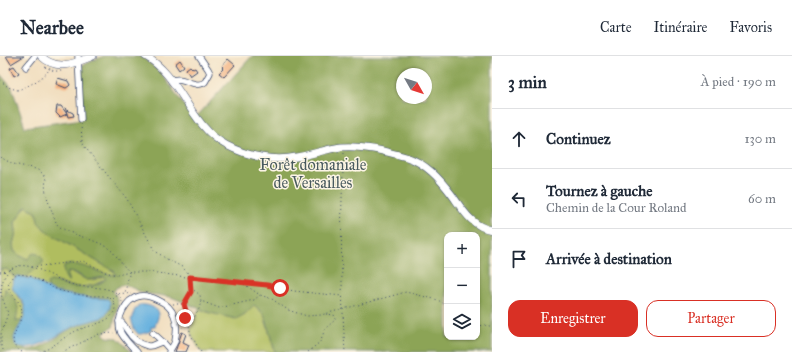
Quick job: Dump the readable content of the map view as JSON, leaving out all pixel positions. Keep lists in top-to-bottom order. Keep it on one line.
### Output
{"parks":["Forêt domaniale de Versailles"],"north":"bottom right","page":{"header":"Nearbee","nav":["Carte","Itinéraire","Favoris"],"heading":["3 min","À pied · 190 m"],"list":[["Continuez","130 m"],["Tournez à gauche","Chemin de la Cour Roland","60 m"],"Arrivée à destination"],"map_buttons":["+","−"],"buttons":["Enregistrer","Partager"]}}
